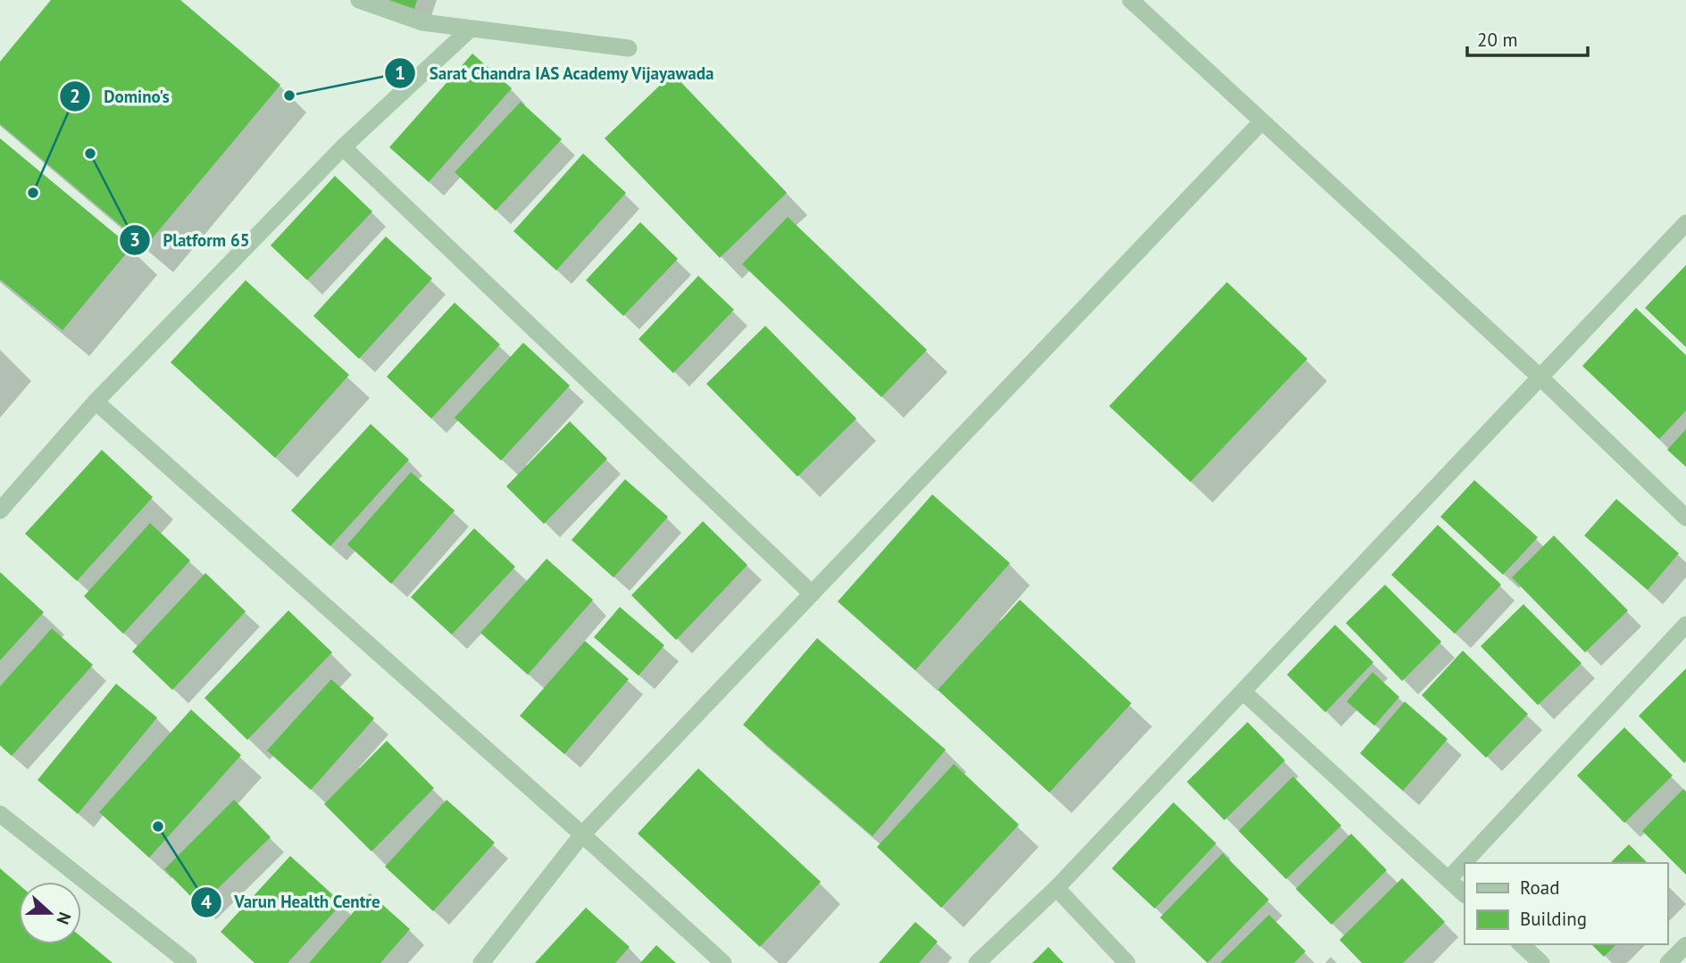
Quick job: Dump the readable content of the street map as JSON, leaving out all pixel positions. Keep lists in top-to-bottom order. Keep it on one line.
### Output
{"places":["Sarat Chandra IAS Academy Vijayawada","Platform 65","Domino's","Varun Health Centre"],"legend":["Road","Building"],"scale_bar":"20 m","north":"right"}
